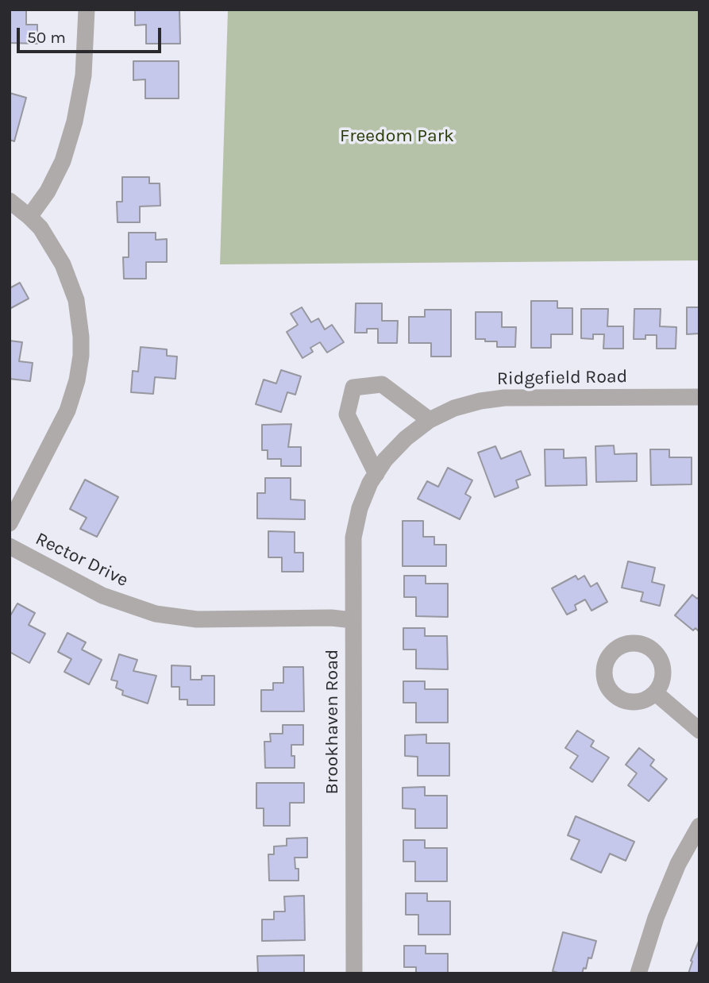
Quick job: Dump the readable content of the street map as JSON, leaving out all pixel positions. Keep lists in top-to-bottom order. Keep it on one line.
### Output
{"streets":{"street":["Ridgefield Road","Rector Drive","Brookhaven Road"]},"crossings":[["Ridgefield Road","Brookhaven Road"],["Rector Drive","Brookhaven Road"]],"parks":["Freedom Park"],"scale_bar":"50 m"}
